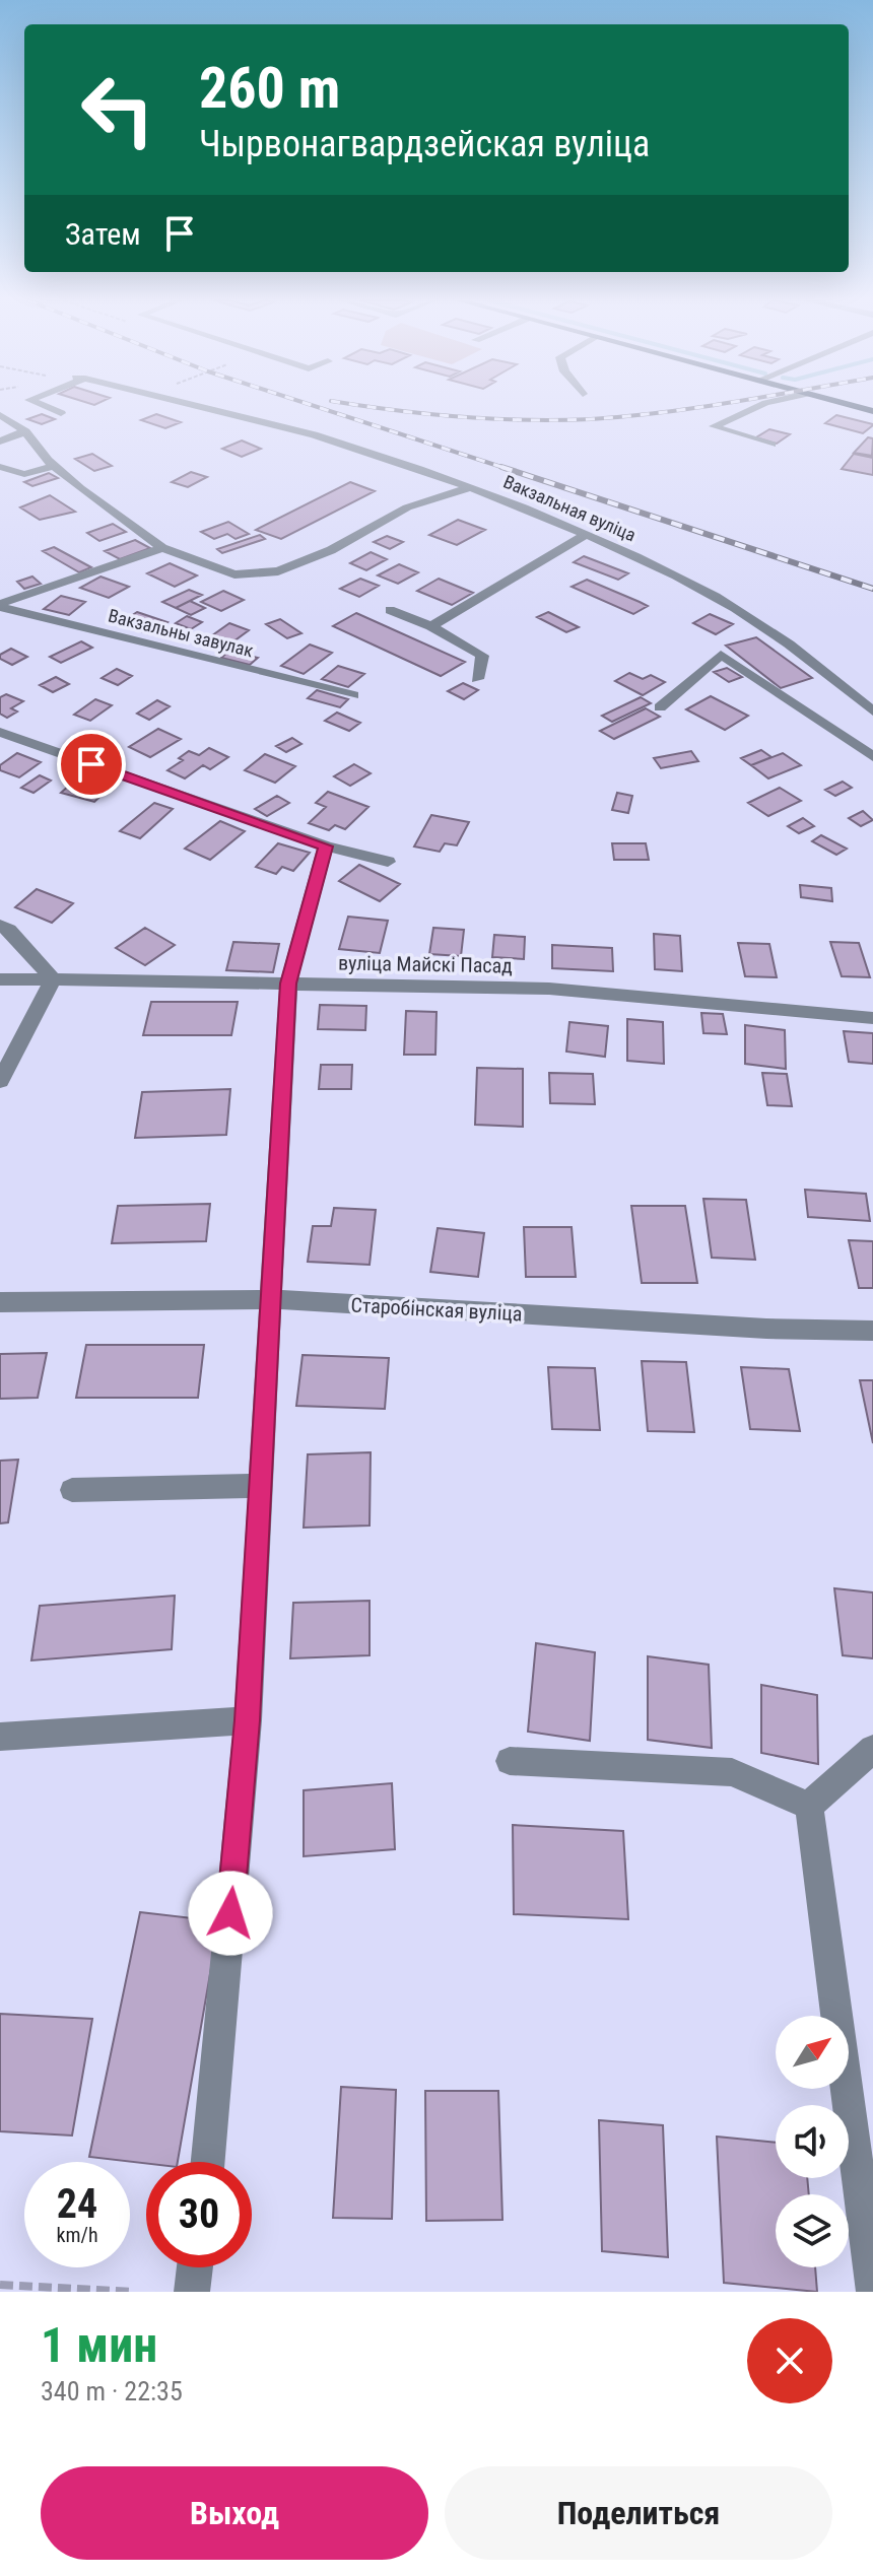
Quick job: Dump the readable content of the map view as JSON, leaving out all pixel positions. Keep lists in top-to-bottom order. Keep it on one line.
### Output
{"streets":{"street":["Вакзальная вуліца","Вакзальны завулак","вуліца Майскі Пасад","Старобінская вуліца"]},"north":"top right","page":{"turn":["260 m","Чырвонагвардзейская вуліца"],"then":"Затем","speed":"24 km/h","limit":"30","heading":["1 мин","340 m · 22:35"],"buttons":["Выход","Поделиться"]}}
